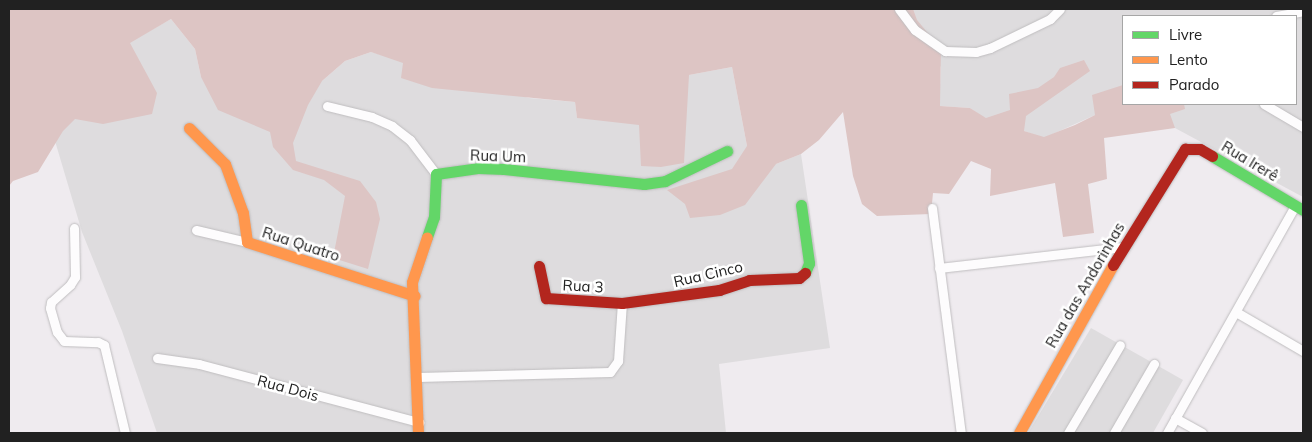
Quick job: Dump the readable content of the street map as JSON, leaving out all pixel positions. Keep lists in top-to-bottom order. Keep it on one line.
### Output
{"streets":{"street":["Rua Um","Rua Irerê","Rua Quatro","Rua Cinco","Rua das Andorinhas","Rua 3","Rua Dois"]},"crossings":[["Rua Irerê","Rua das Andorinhas"],["Rua Cinco","Rua 3"]],"legend":["Livre","Lento","Parado"]}
